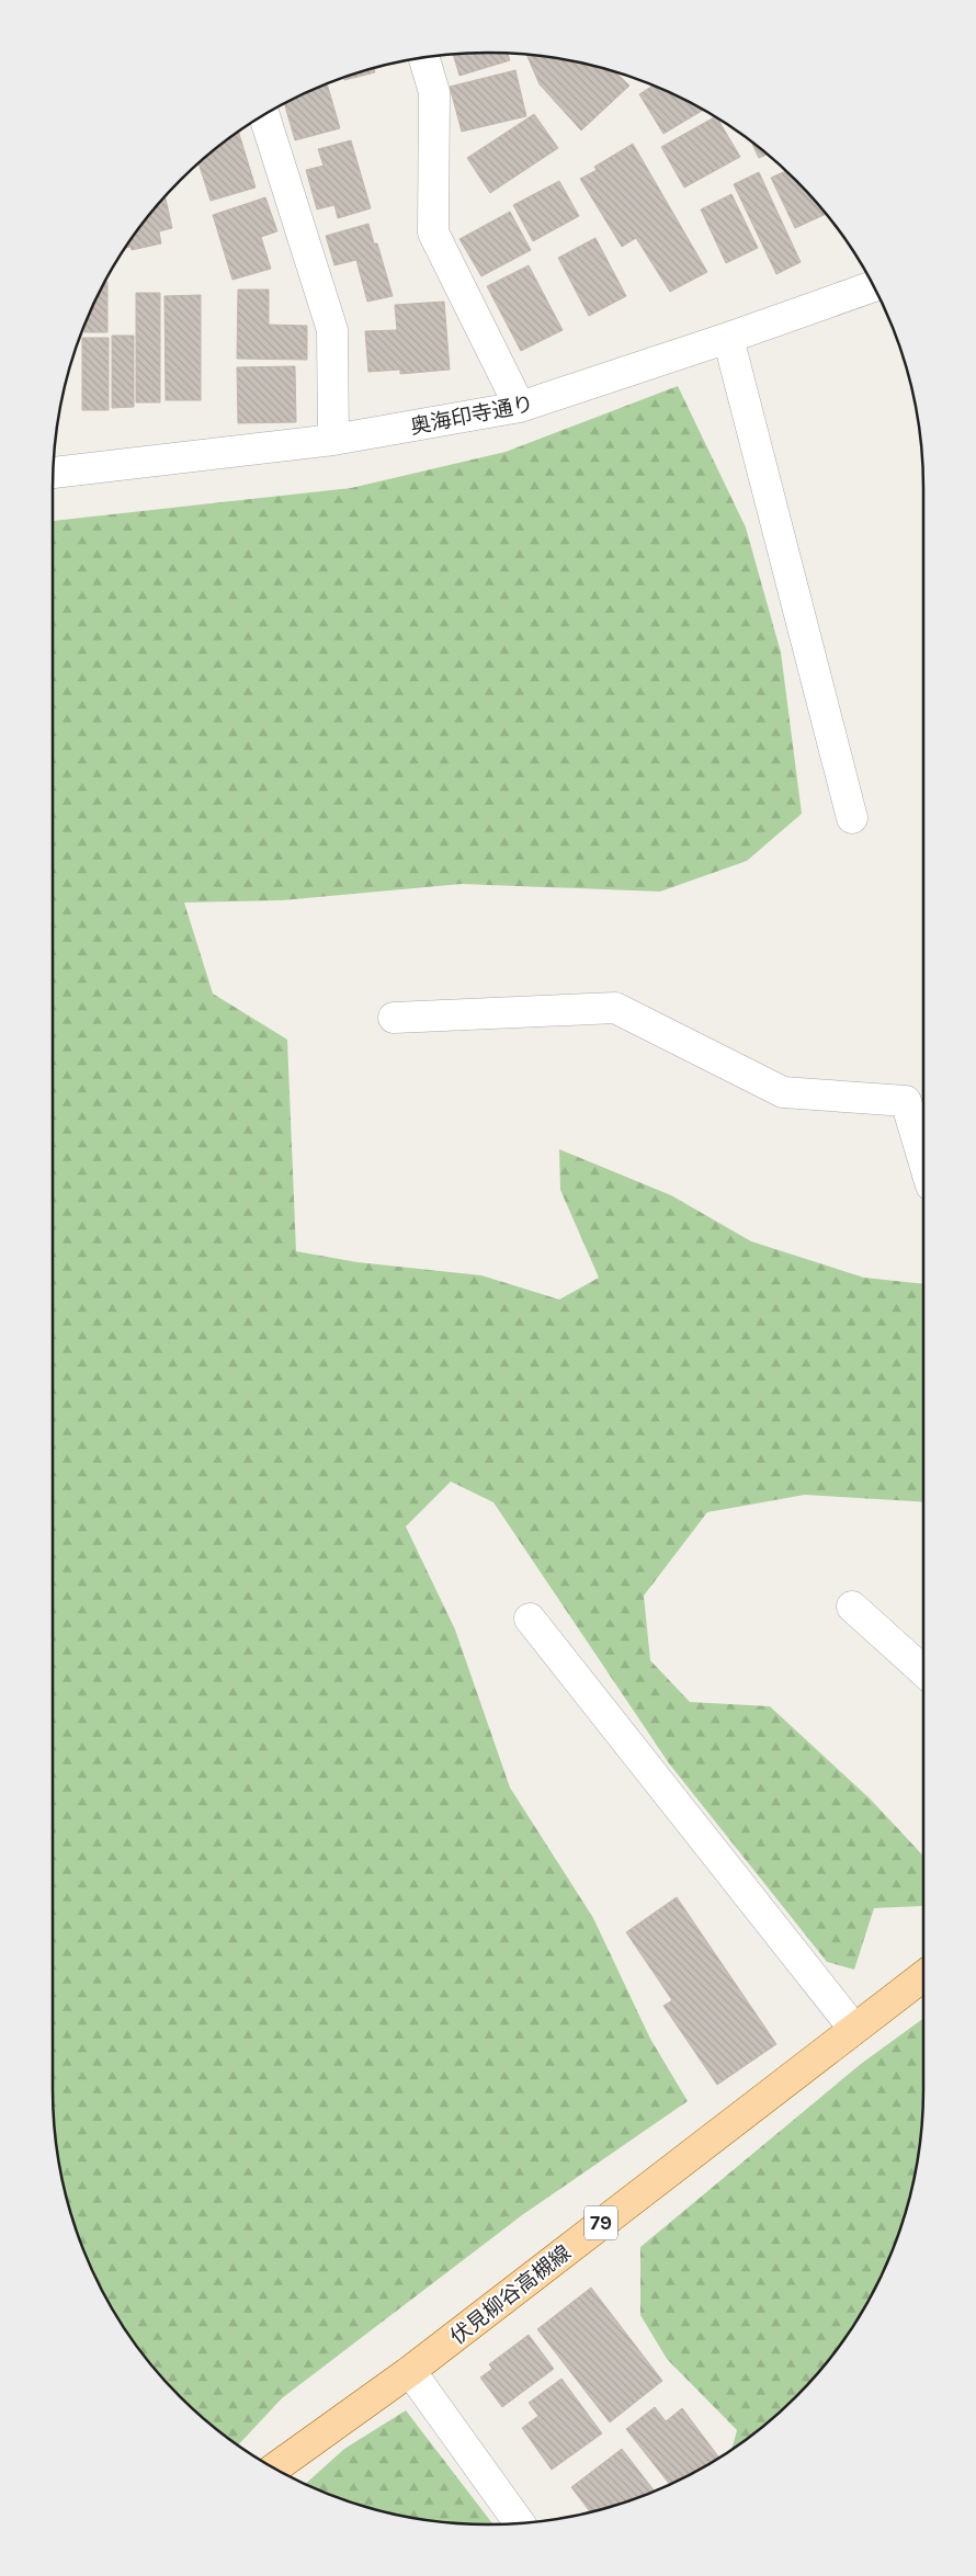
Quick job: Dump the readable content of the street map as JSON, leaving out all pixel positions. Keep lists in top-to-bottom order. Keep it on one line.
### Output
{"streets":{"main road":["79","伏見柳谷高槻線"],"street":["奥海印寺通り"]}}
